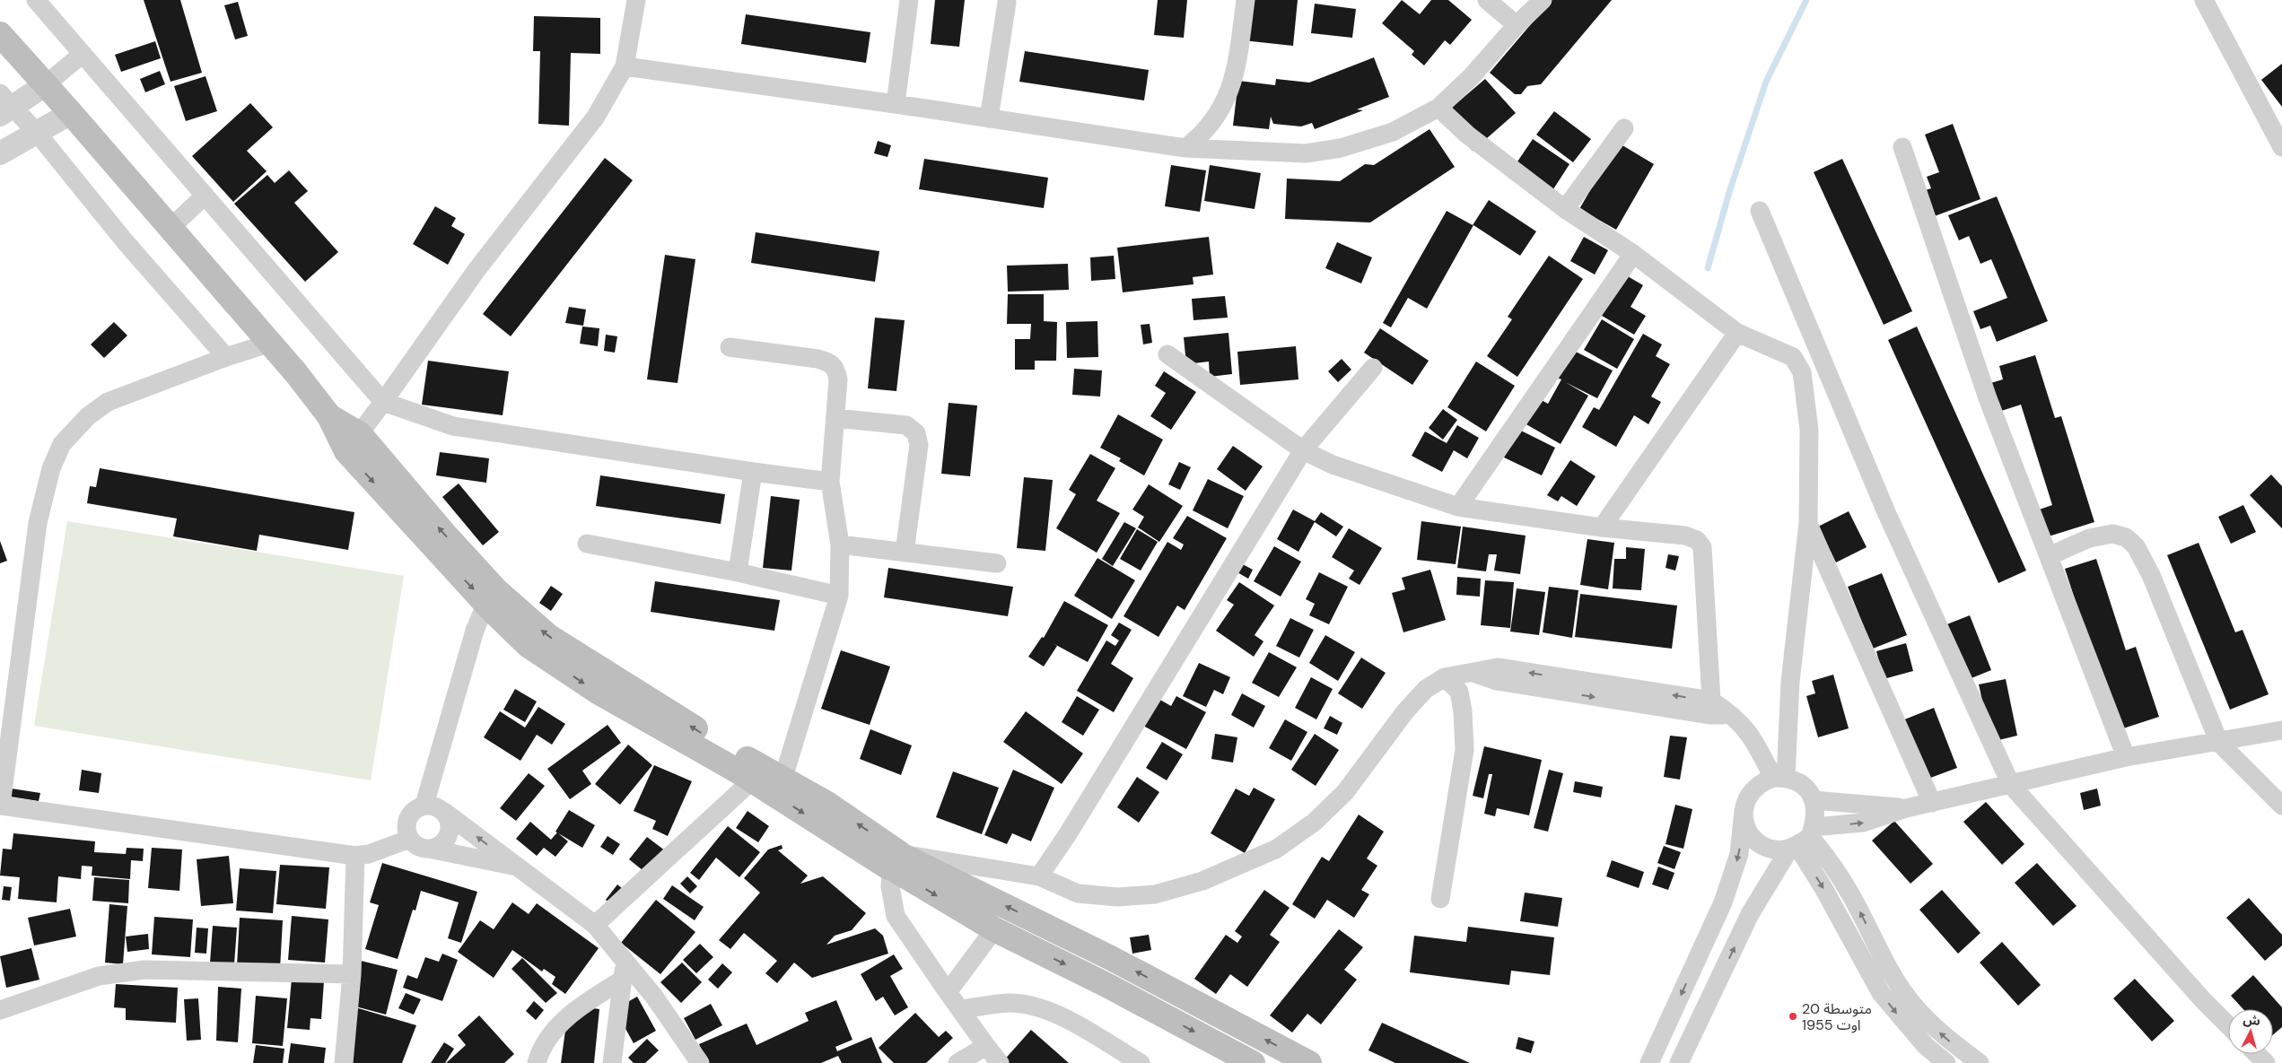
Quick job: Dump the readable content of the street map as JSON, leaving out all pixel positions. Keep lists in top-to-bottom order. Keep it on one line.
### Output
{"places":["متوسطة 20 اوت 1955"],"north":"top"}
